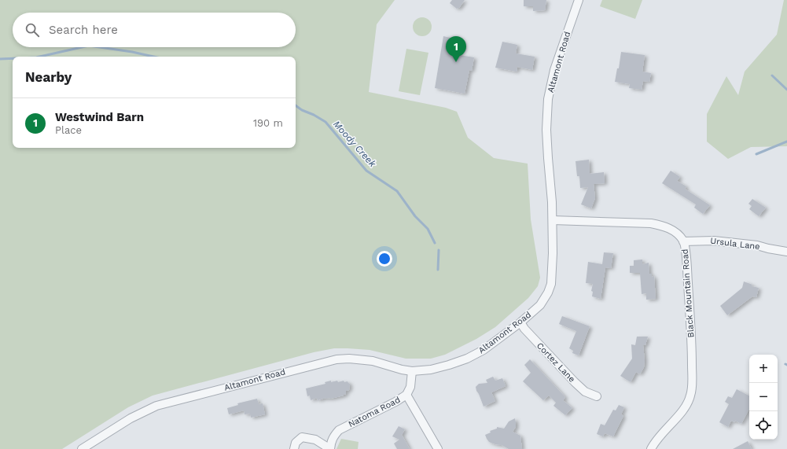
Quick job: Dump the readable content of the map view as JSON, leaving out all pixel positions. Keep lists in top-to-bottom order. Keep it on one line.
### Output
{"streets":{"street":["Altamont Road","Ursula Lane","Black Mountain Road","Cortez Lane","Natoma Road"]},"crossings":[["Altamont Road","Black Mountain Road"],["Altamont Road","Cortez Lane"],["Altamont Road","Natoma Road"],["Ursula Lane","Black Mountain Road"]],"water":["Moody Creek"],"page":{"search":"Search here","pins":"1","heading":"Nearby","list":[{"mark":"1","name":"Westwind Barn","note":"Place","value":"190 m"}],"map_buttons":["+","−"]}}
